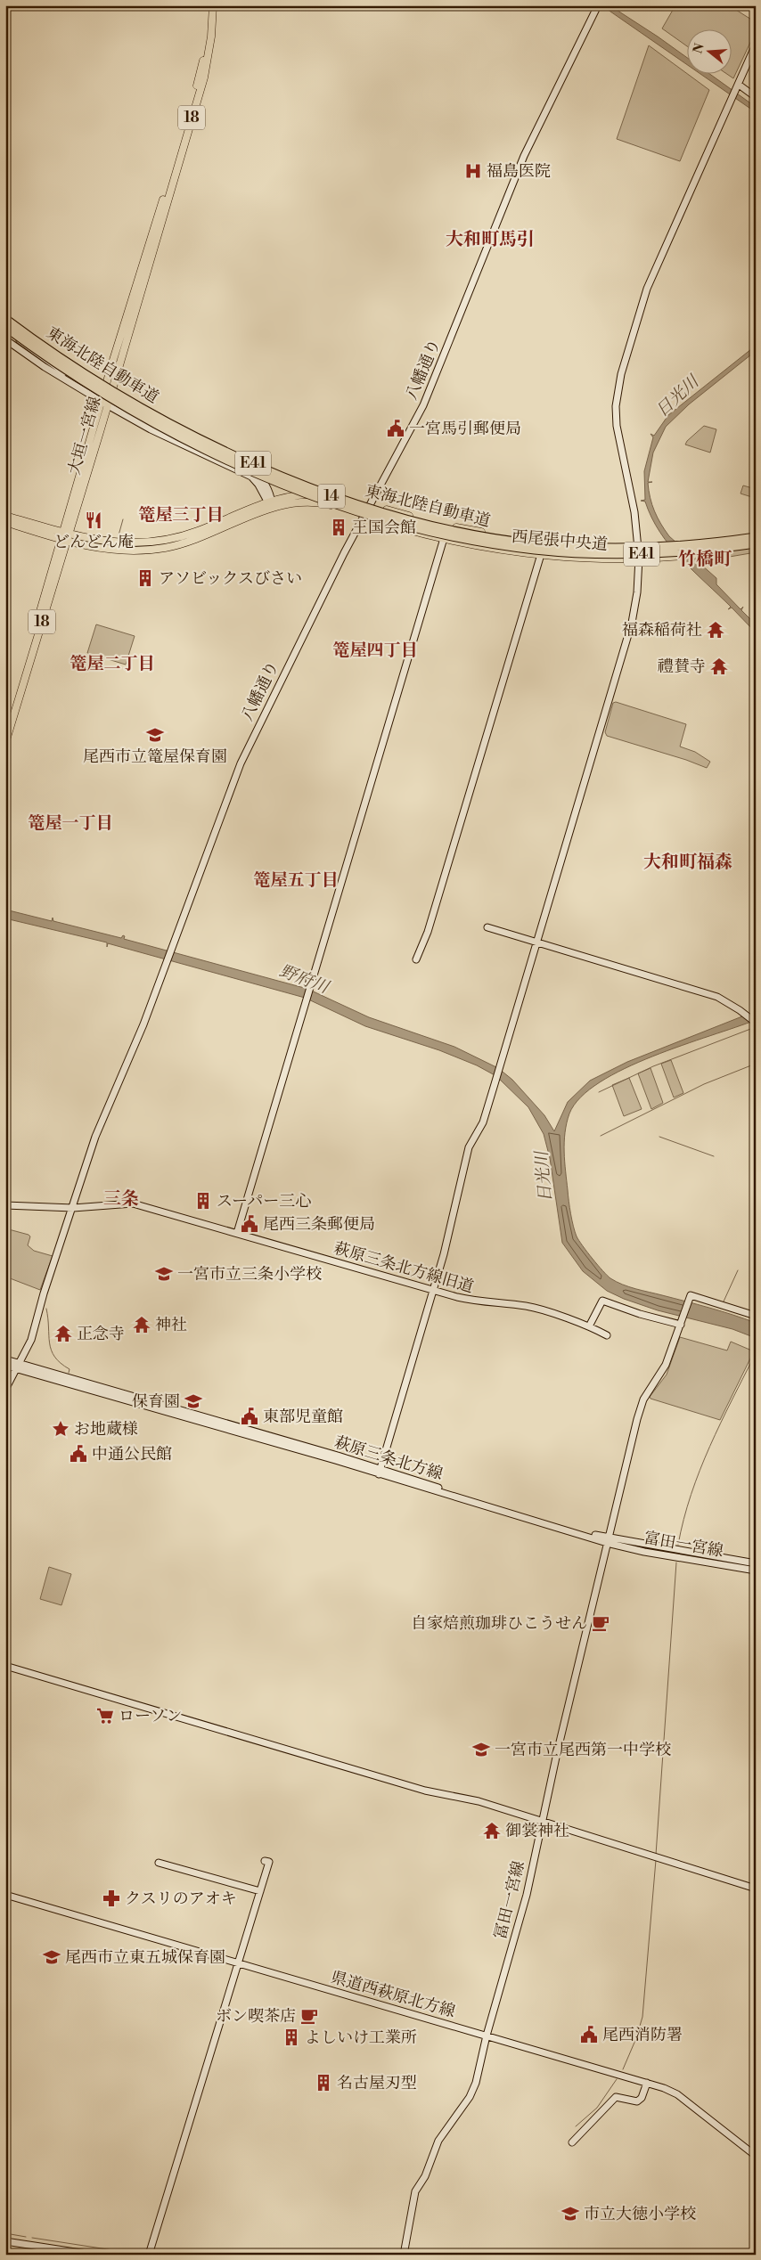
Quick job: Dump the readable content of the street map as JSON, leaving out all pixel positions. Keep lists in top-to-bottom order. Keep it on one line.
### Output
{"streets":{"highway":["東海北陸自動車道","E41"],"main road":["18","大垣一宮線","14","西尾張中央道"],"street":["八幡通り","萩原三条北方線旧道","萩原三条北方線","富田一宮線","冨田一宮線","県道西萩原北方線"]},"crossings":[["東海北陸自動車道","西尾張中央道"],["八幡通り","西尾張中央道"],["八幡通り","萩原三条北方線旧道"],["八幡通り","萩原三条北方線"],["大垣一宮線","西尾張中央道"],["萩原三条北方線","富田一宮線"],["萩原三条北方線","冨田一宮線"],["富田一宮線","冨田一宮線"],["冨田一宮線","県道西萩原北方線"]],"districts":["大和町馬引","篭屋三丁目","竹橋町","篭屋四丁目","篭屋二丁目","篭屋一丁目","大和町福森","篭屋五丁目","三条"],"water":["日光川","野府川"],"places":{"hospital":["福島医院"],"public building":["一宮馬引郵便局","尾西三条郵便局","東部児童館","中通公民館","尾西消防署"],"restaurant":["どんどん庵"],"building":["王国会館","アソビックスびさい","スーパー三心","よしいけ工業所","名古屋刃型"],"temple":["福森稲荷社","禮賛寺","神社","正念寺","御裳神社"],"school or university":["尾西市立篭屋保育園","一宮市立三条小学校","保育園","一宮市立尾西第一中学校","尾西市立東五城保育園","市立大徳小学校"],"place":["お地蔵様"],"cafe":["自家焙煎珈琲ひこうせん","ボン喫茶店"],"supermarket":["ローソン"],"pharmacy":["クスリのアオキ"]},"north":"left"}
